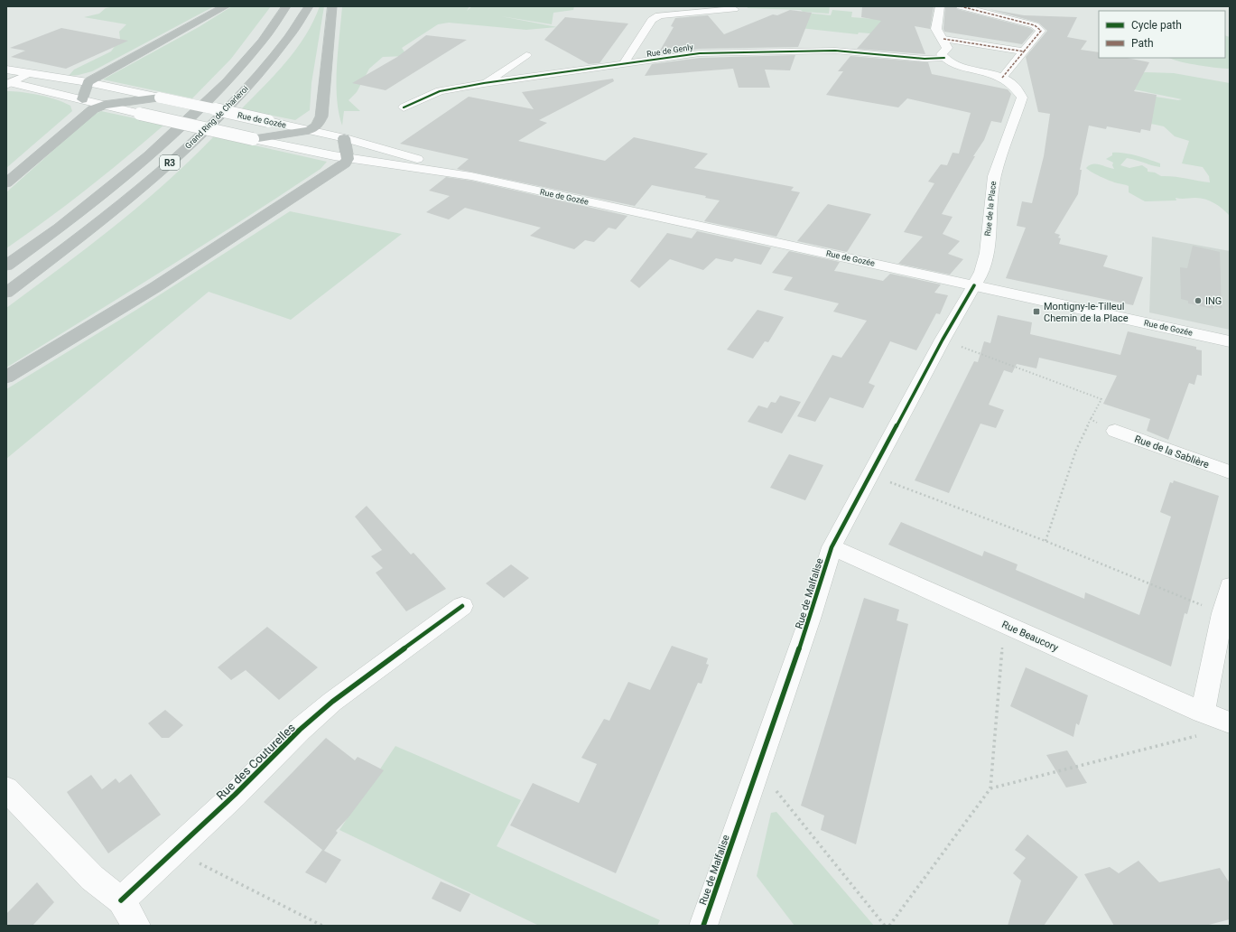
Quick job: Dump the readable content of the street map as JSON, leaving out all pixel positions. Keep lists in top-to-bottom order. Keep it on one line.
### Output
{"streets":{"highway":["Grand Ring de Charleroi","R3"],"main road":["Rue de Gozée","Rue de la Place"],"street":["Rue de Genly","Rue de la Sablière","Rue de Malfalise","Rue Beaucory","Rue des Couturelles"]},"crossings":[["Rue de Genly","Rue de la Place"],["Rue de Gozée","Rue de la Place"],["Rue de Gozée","Rue de Malfalise"],["Rue de la Place","Rue de Malfalise"],["Rue de Malfalise","Rue Beaucory"]],"places":{"other":["ING"],"transit":["Montigny-le-Tilleul Chemin de la Place"]},"legend":["Cycle path","Path"]}
